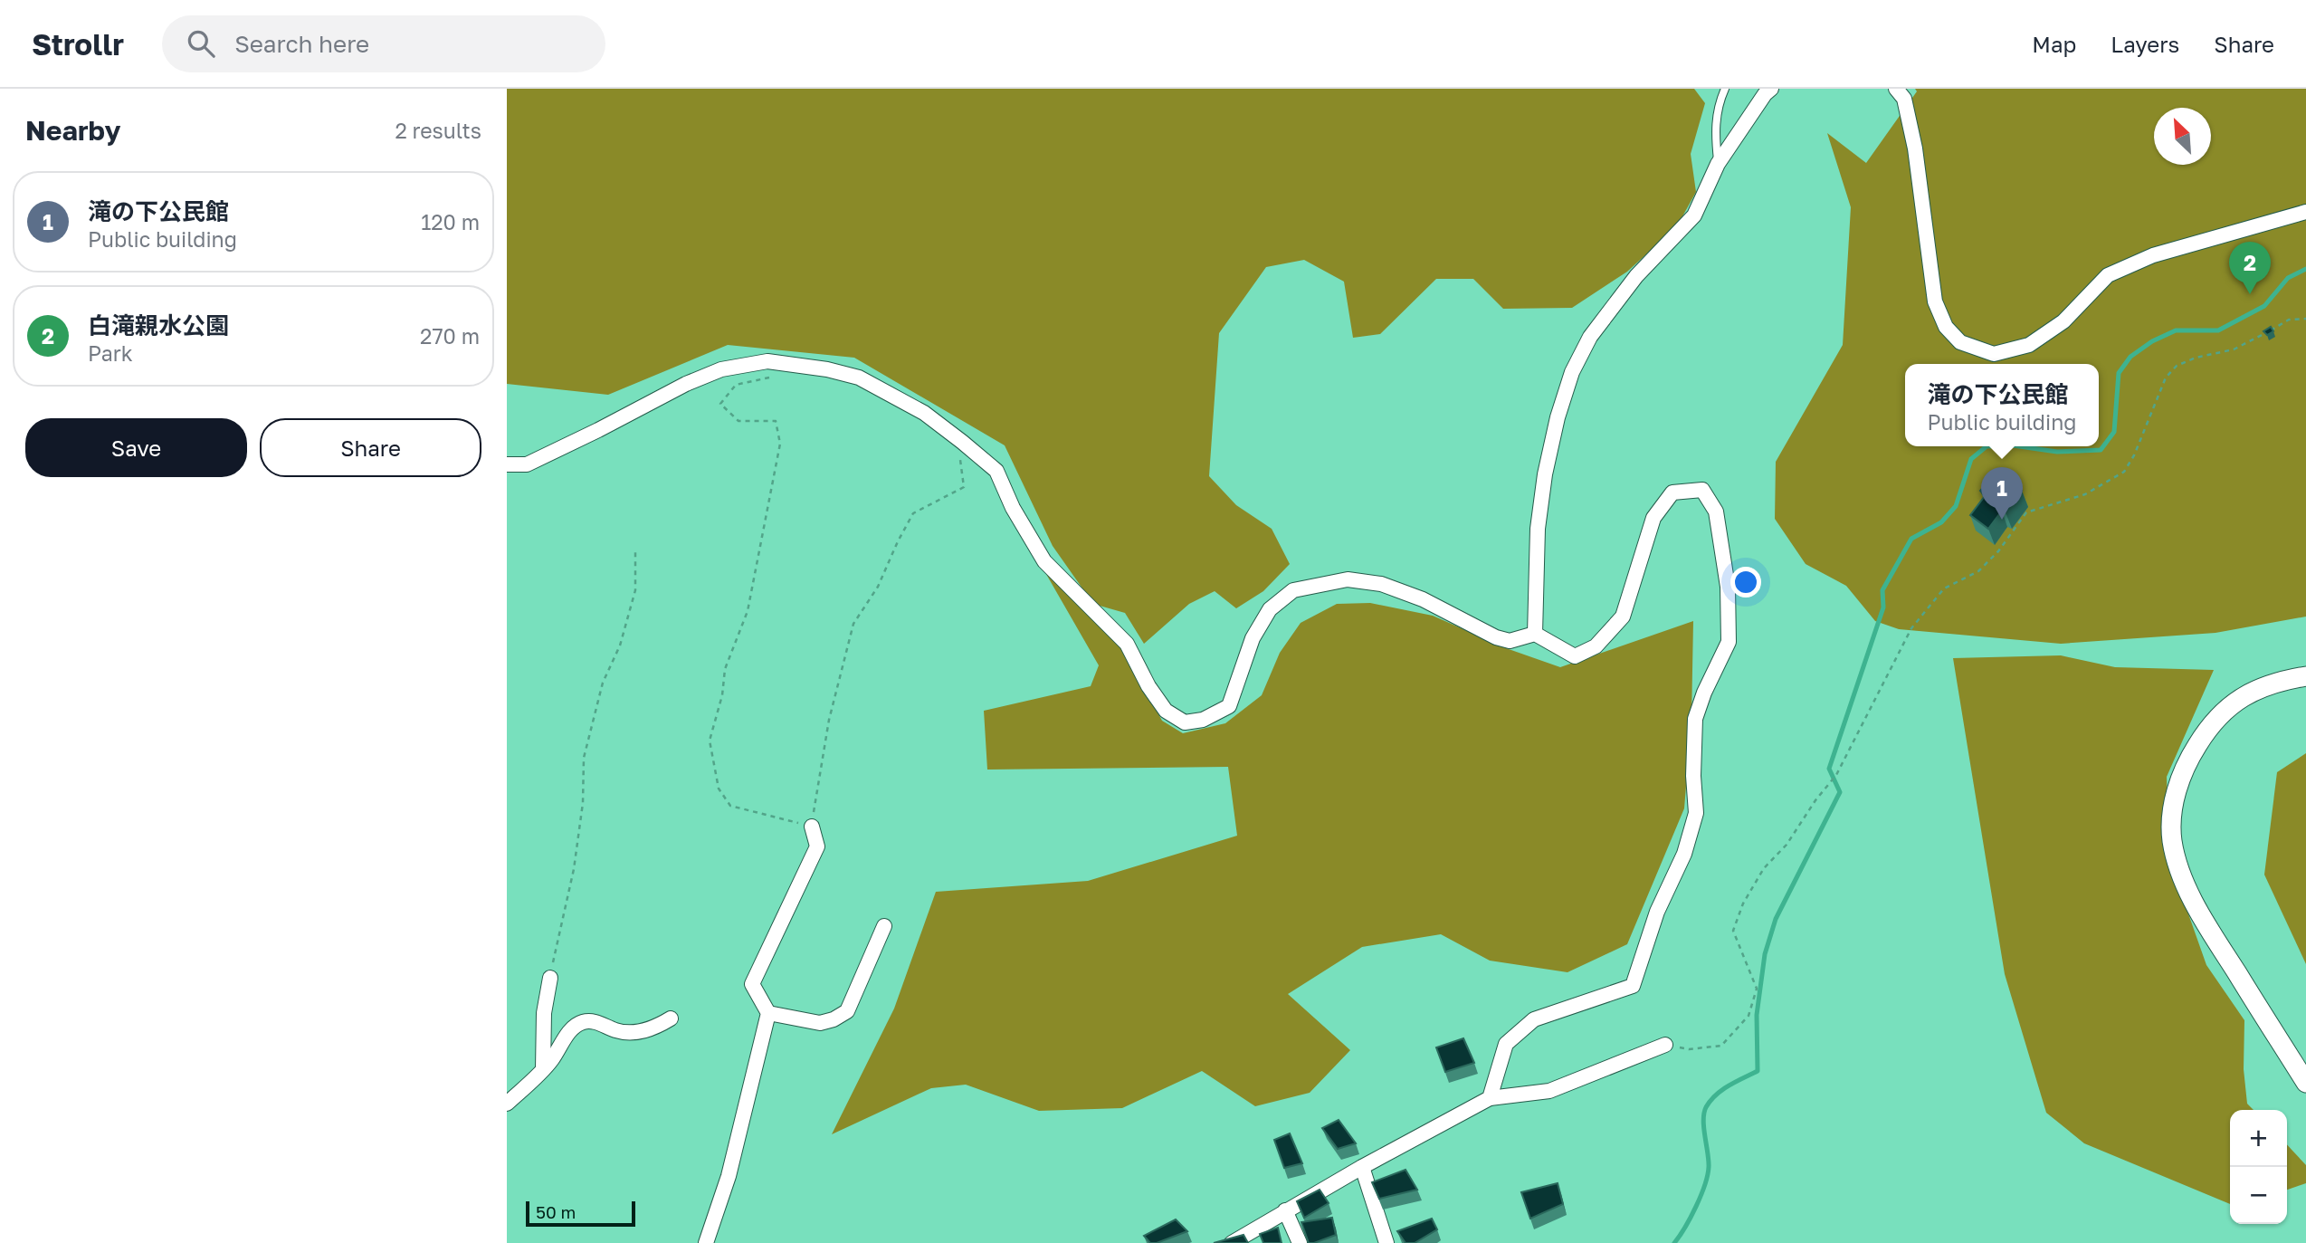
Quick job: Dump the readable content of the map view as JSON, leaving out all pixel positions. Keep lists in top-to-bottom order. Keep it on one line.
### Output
{"scale_bar":"50 m","north":"top left","page":{"header":"Strollr","search":"Search here","nav":["Map","Layers","Share"],"heading":["Nearby","2 results"],"list":[{"mark":"1","name":"滝の下公民館","note":"Public building","value":"120 m"},{"mark":"2","name":"白滝親水公園","note":"Park","value":"270 m"}],"pins":["2","1"],"popup":["滝の下公民館","Public building"],"buttons":["Save","Share"],"map_buttons":["+","−"],"scale":"50 m"}}
